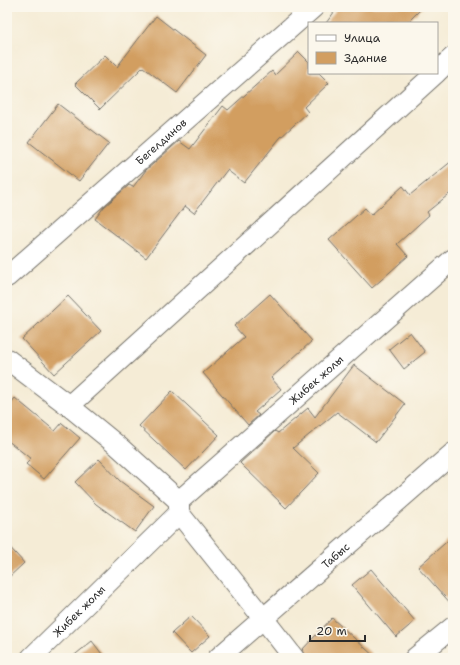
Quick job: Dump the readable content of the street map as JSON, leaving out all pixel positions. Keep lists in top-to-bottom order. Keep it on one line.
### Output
{"streets":{"street":["Бегелдинов","Жибек жолы","Табыс"]},"legend":["Улица","Здание"],"scale_bar":"20 m"}
